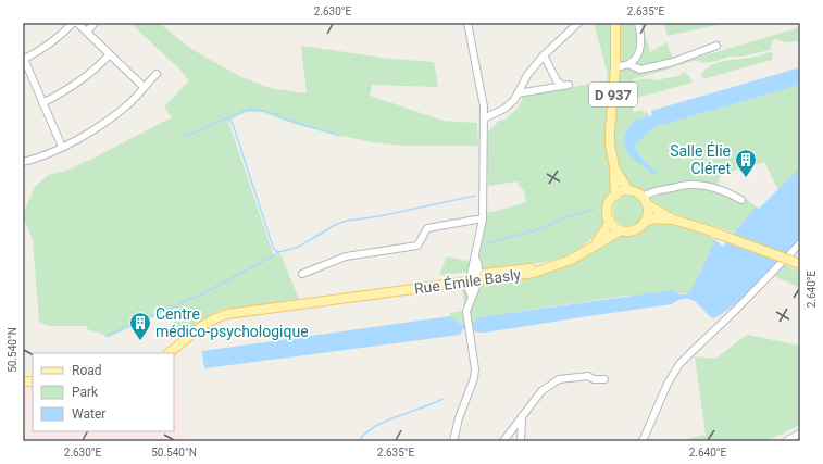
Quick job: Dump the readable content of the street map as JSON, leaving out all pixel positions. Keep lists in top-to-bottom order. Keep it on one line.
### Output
{"streets":{"main road":["D 937","Rue Émile Basly"]},"crossings":[["D 937","Rue Émile Basly"]],"places":{"building":["Salle Élie Cléret","Centre médico-psychologique"]},"legend":["Road","Park","Water"],"coordinates":["2.630°E","2.635°E","2.640°E","50.540°N"]}
